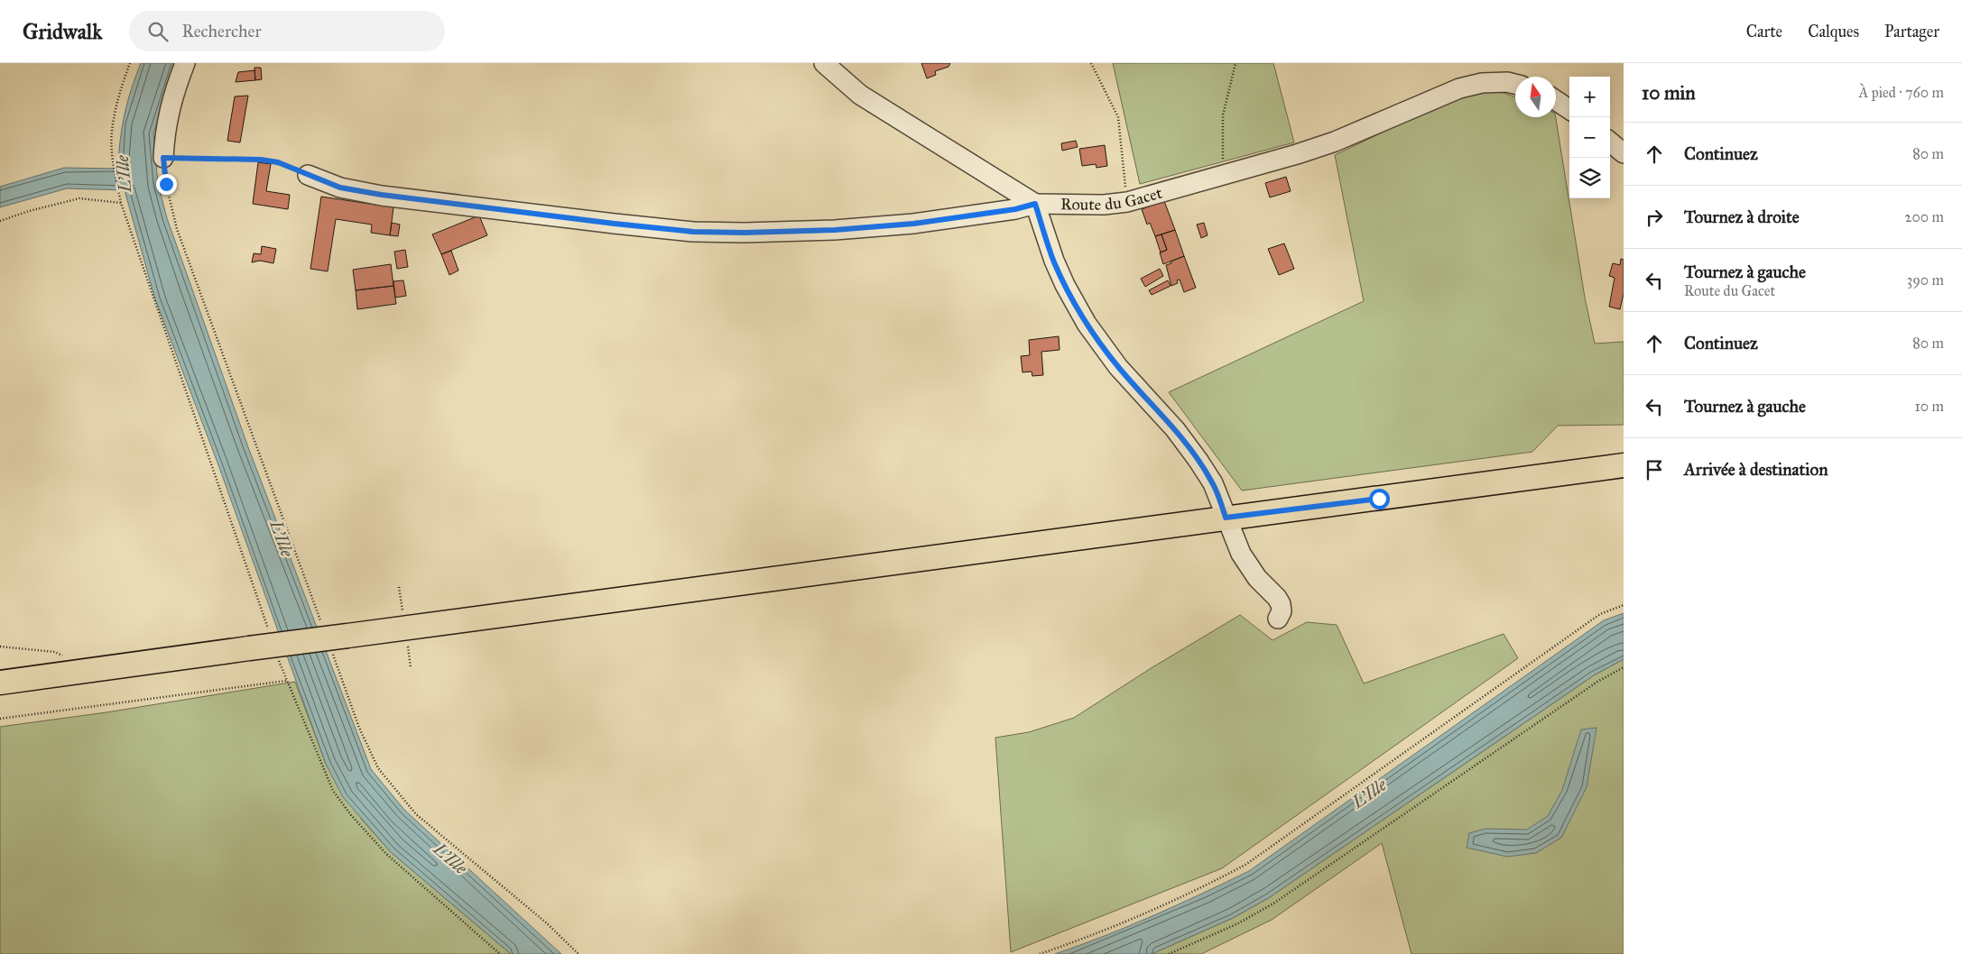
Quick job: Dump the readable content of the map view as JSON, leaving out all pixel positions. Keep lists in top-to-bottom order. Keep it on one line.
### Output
{"streets":{"street":["Route du Gacet"]},"water":["L'Ille"],"north":"top","page":{"header":"Gridwalk","search":"Rechercher","nav":["Carte","Calques","Partager"],"heading":["10 min","À pied · 760 m"],"map_buttons":["+","−"],"list":[["Continuez","80 m"],["Tournez à droite","200 m"],["Tournez à gauche","Route du Gacet","390 m"],["Continuez","80 m"],["Tournez à gauche","10 m"],"Arrivée à destination"]}}
